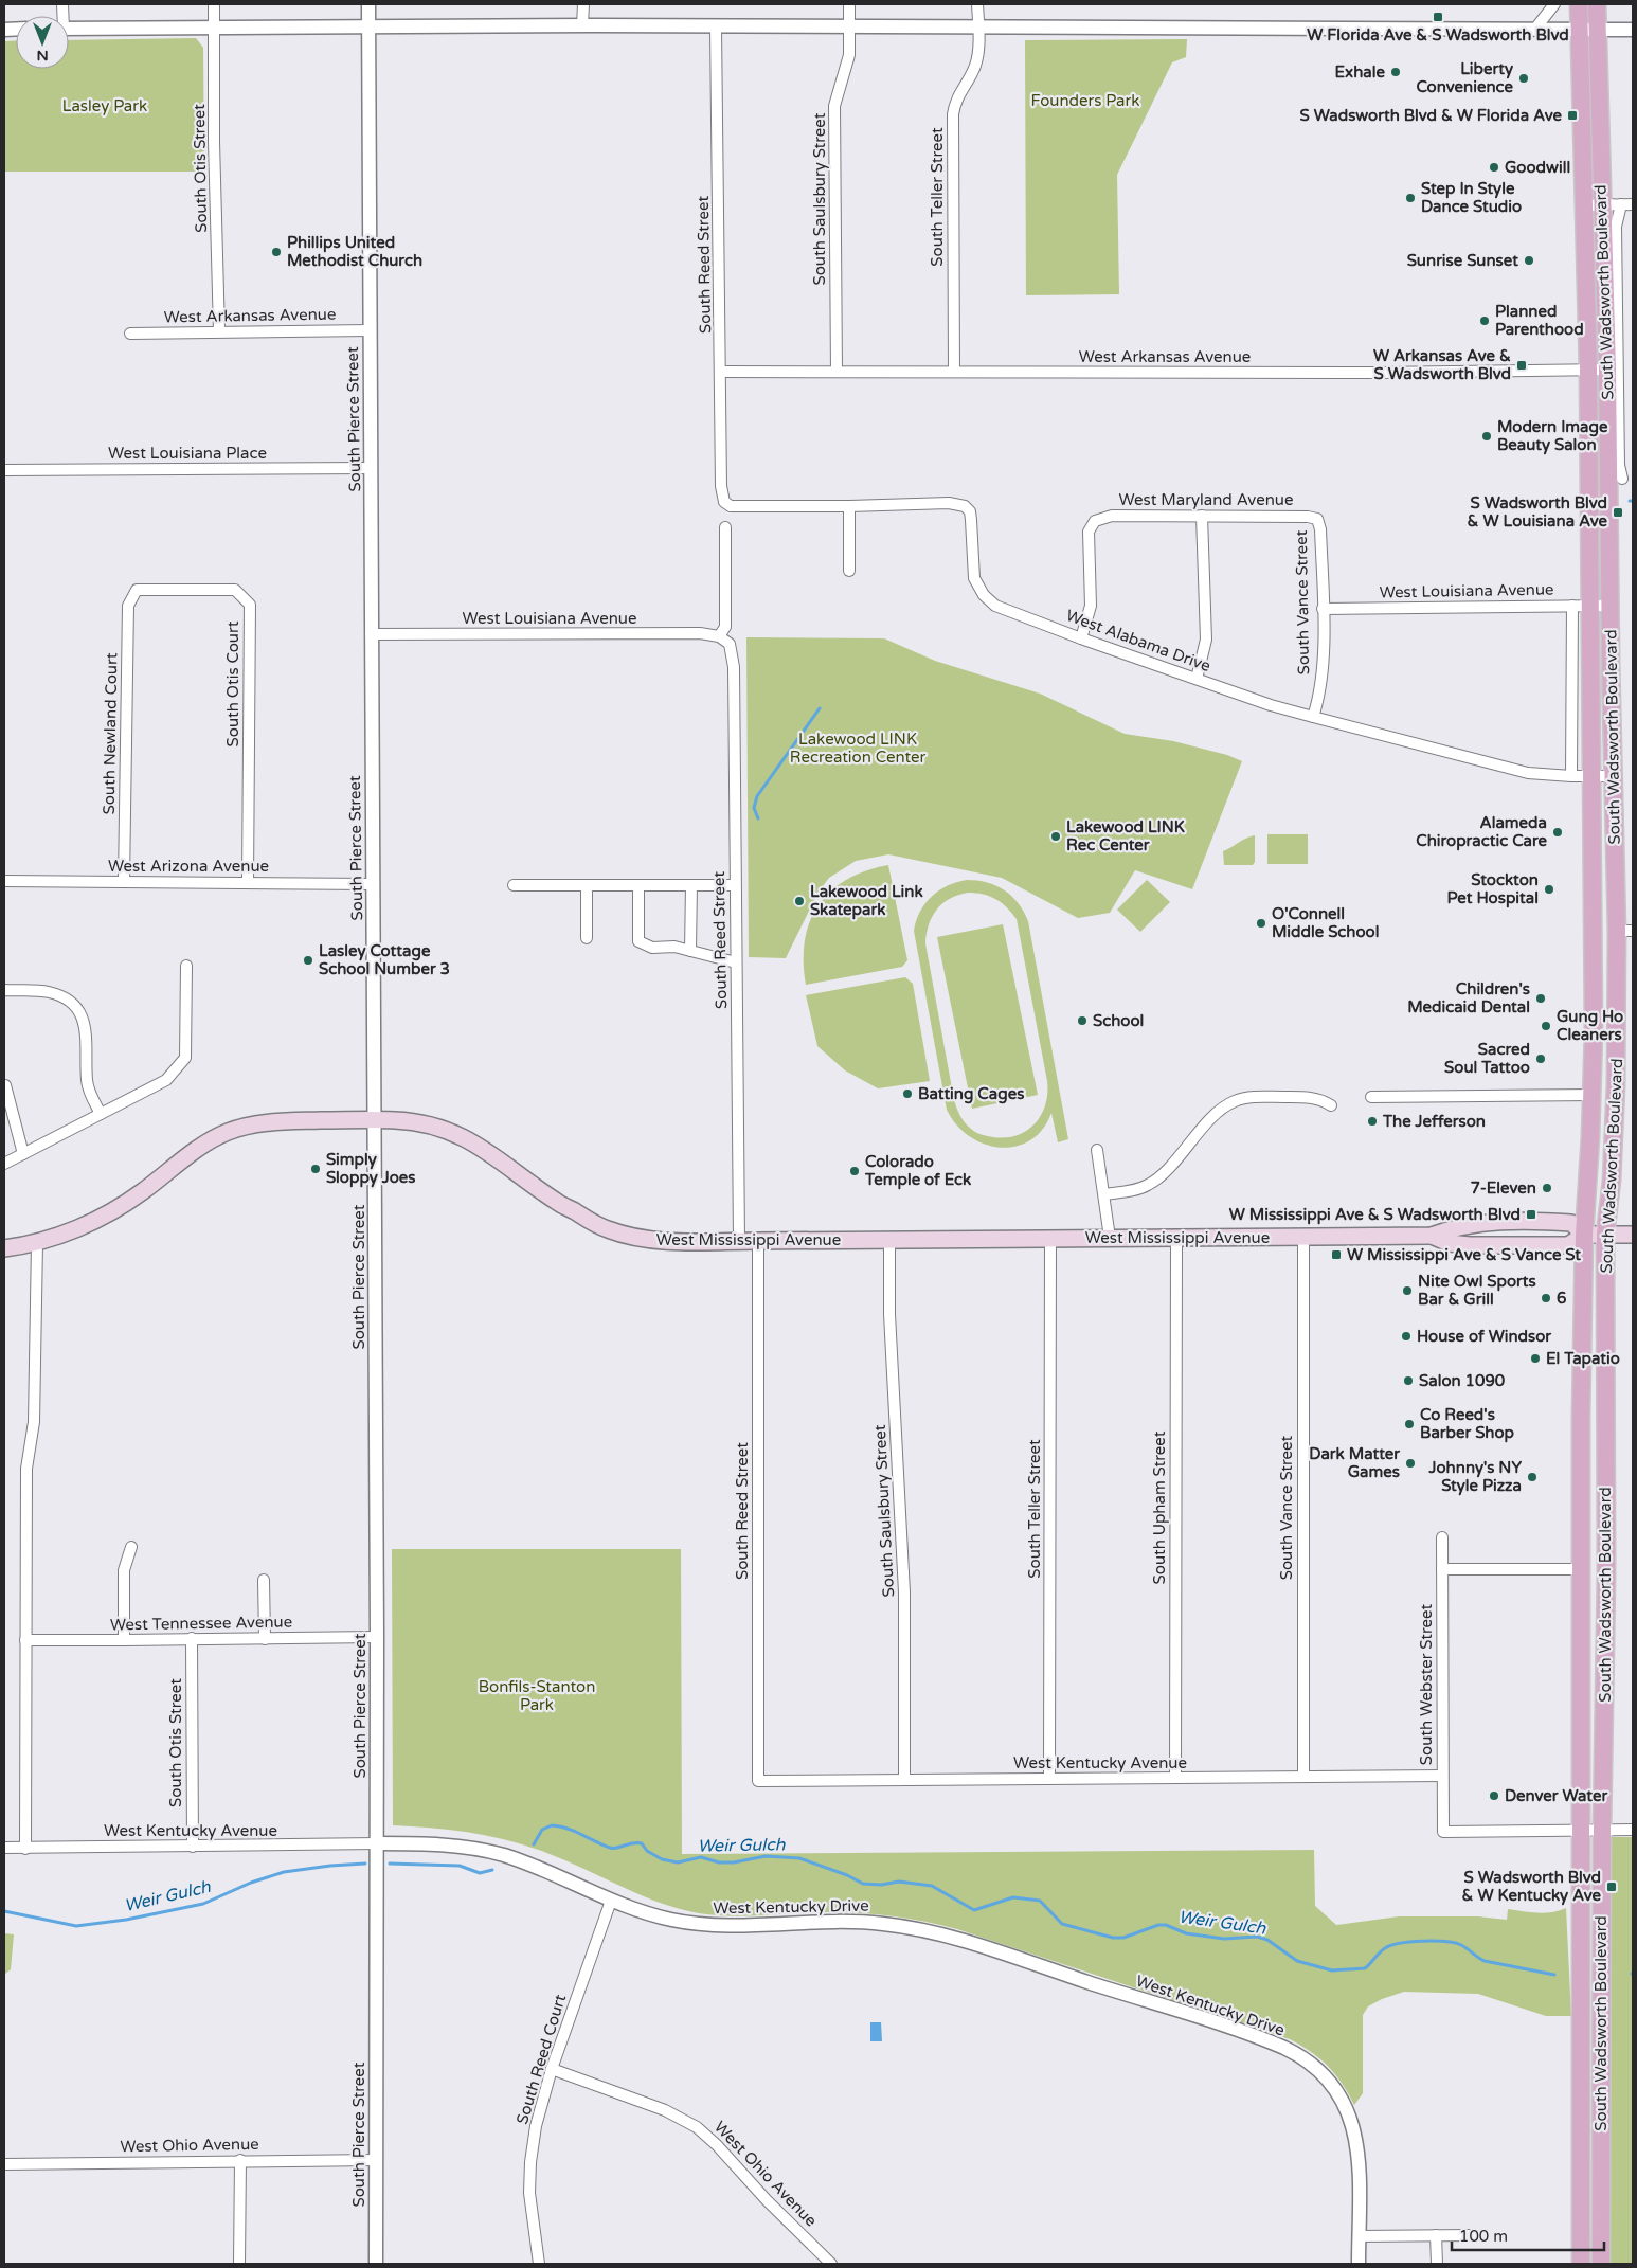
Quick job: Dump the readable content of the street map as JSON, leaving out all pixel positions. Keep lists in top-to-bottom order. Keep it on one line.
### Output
{"streets":{"main road":["South Wadsworth Boulevard","West Mississippi Avenue"],"street":["South Otis Street","South Teller Street","South Saulsbury Street","South Reed Street","West Arkansas Avenue","South Pierce Street","West Louisiana Place","West Maryland Avenue","West Louisiana Avenue","South Vance Street","West Alabama Drive","South Otis Court","South Newland Court","West Arizona Avenue","South Upham Street","West Tennessee Avenue","South Webster Street","West Kentucky Avenue","West Kentucky Drive","South Reed Court","West Ohio Avenue"]},"crossings":[["South Otis Street","West Arkansas Avenue"],["South Otis Street","West Tennessee Avenue"],["South Otis Street","West Kentucky Avenue"],["South Teller Street","West Arkansas Avenue"],["South Teller Street","West Mississippi Avenue"],["South Teller Street","West Kentucky Avenue"],["South Saulsbury Street","West Arkansas Avenue"],["South Saulsbury Street","West Mississippi Avenue"],["South Saulsbury Street","West Kentucky Avenue"],["South Reed Street","West Arkansas Avenue"],["South Reed Street","West Louisiana Avenue"],["South Reed Street","West Alabama Drive"],["South Reed Street","West Mississippi Avenue"],["South Reed Street","West Kentucky Avenue"],["South Wadsworth Boulevard","West Arkansas Avenue"],["South Wadsworth Boulevard","West Louisiana Avenue"],["South Wadsworth Boulevard","West Alabama Drive"],["South Wadsworth Boulevard","West Mississippi Avenue"],["South Wadsworth Boulevard","South Webster Street"],["West Arkansas Avenue","South Pierce Street"],["South Pierce Street","West Louisiana Place"],["South Pierce Street","West Louisiana Avenue"],["South Pierce Street","West Arizona Avenue"],["South Pierce Street","West Mississippi Avenue"],["South Pierce Street","West Tennessee Avenue"],["South Pierce Street","West Kentucky Avenue"],["South Pierce Street","West Kentucky Drive"],["South Pierce Street","West Ohio Avenue"],["West Maryland Avenue","South Vance Street"],["West Maryland Avenue","West Alabama Drive"],["West Louisiana Avenue","South Vance Street"],["South Vance Street","West Alabama Drive"],["South Vance Street","West Mississippi Avenue"],["South Vance Street","West Kentucky Avenue"],["South Otis Court","South Newland Court"],["South Otis Court","West Arizona Avenue"],["South Newland Court","West Arizona Avenue"],["West Mississippi Avenue","South Upham Street"],["South Upham Street","West Kentucky Avenue"],["South Webster Street","West Kentucky Avenue"],["West Kentucky Avenue","West Kentucky Drive"],["West Kentucky Drive","South Reed Court"],["South Reed Court","West Ohio Avenue"]],"water":["Weir Gulch"],"parks":["Founders Park","Lasley Park","Lakewood LINK Recreation Center","Bonfils-Stanton Park"],"places":{"transit":["W Florida Ave & S Wadsworth Blvd","S Wadsworth Blvd & W Florida Ave","W Arkansas Ave & S Wadsworth Blvd","S Wadsworth Blvd & W Louisiana Ave","W Mississippi Ave & S Wadsworth Blvd","W Mississippi Ave & S Vance St","S Wadsworth Blvd & W Kentucky Ave"],"other":["Exhale","Liberty Convenience","Goodwill","Step In Style Dance Studio","Phillips United Methodist Church","Sunrise Sunset","Planned Parenthood","Modern Image Beauty Salon","Alameda Chiropractic Care","Lakewood LINK Rec Center","Stockton Pet Hospital","Lakewood Link Skatepark","O'Connell Middle School","Lasley Cottage School Number 3","Children's Medicaid Dental","School","Gung Ho Cleaners","Sacred Soul Tattoo","Batting Cages","The Jefferson","Simply Sloppy Joes","Colorado Temple of Eck","7-Eleven","Nite Owl Sports Bar & Grill","6","House of Windsor","El Tapatio","Salon 1090","Co Reed's Barber Shop","Dark Matter Games","Johnny's NY Style Pizza","Denver Water"]},"scale_bar":"100 m","north":"bottom"}
